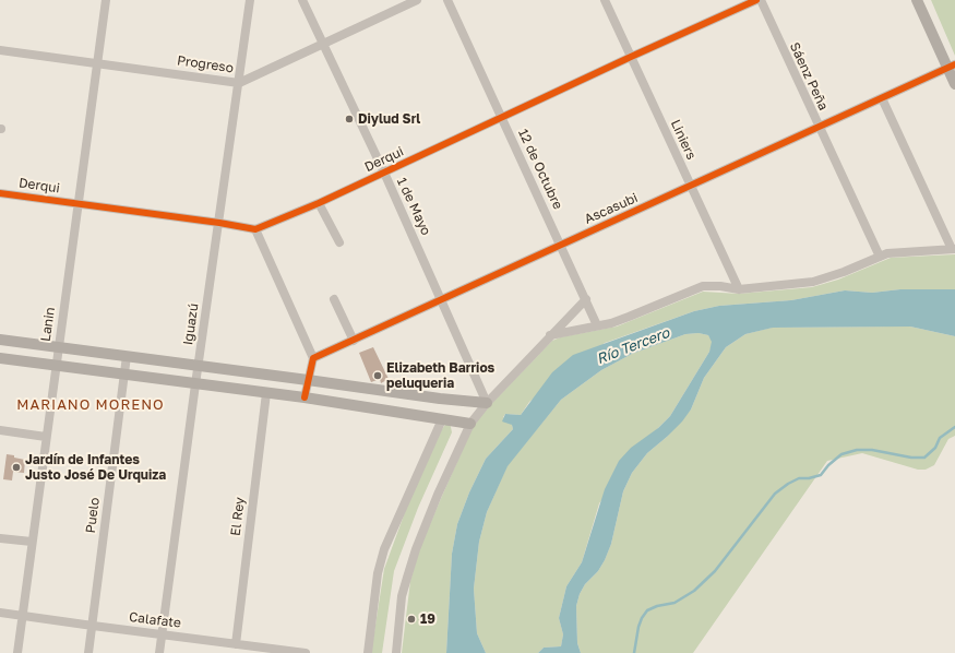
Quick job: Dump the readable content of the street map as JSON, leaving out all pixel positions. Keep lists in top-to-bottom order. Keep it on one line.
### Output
{"streets":{"street":["Progreso","Sáenz Peña","Liniers","Derqui","12 de Octubre","1 de Mayo","Ascasubi","Lanin","Iguazú","Puelo","El Rey","Calafate"]},"crossings":[["Progreso","1 de Mayo"],["Progreso","Lanin"],["Progreso","Iguazú"],["Sáenz Peña","Ascasubi"],["Liniers","Derqui"],["Liniers","Ascasubi"],["Derqui","12 de Octubre"],["Derqui","1 de Mayo"],["Derqui","Lanin"],["Derqui","Iguazú"],["12 de Octubre","Ascasubi"],["1 de Mayo","Ascasubi"],["Lanin","Calafate"],["Iguazú","Calafate"],["Puelo","Calafate"],["El Rey","Calafate"]],"districts":["MARIANO MORENO"],"water":["Río Tercero"],"places":["Diylud Srl","Elizabeth Barrios peluqueria","Jardín de Infantes Justo José De Urquiza","19"]}
